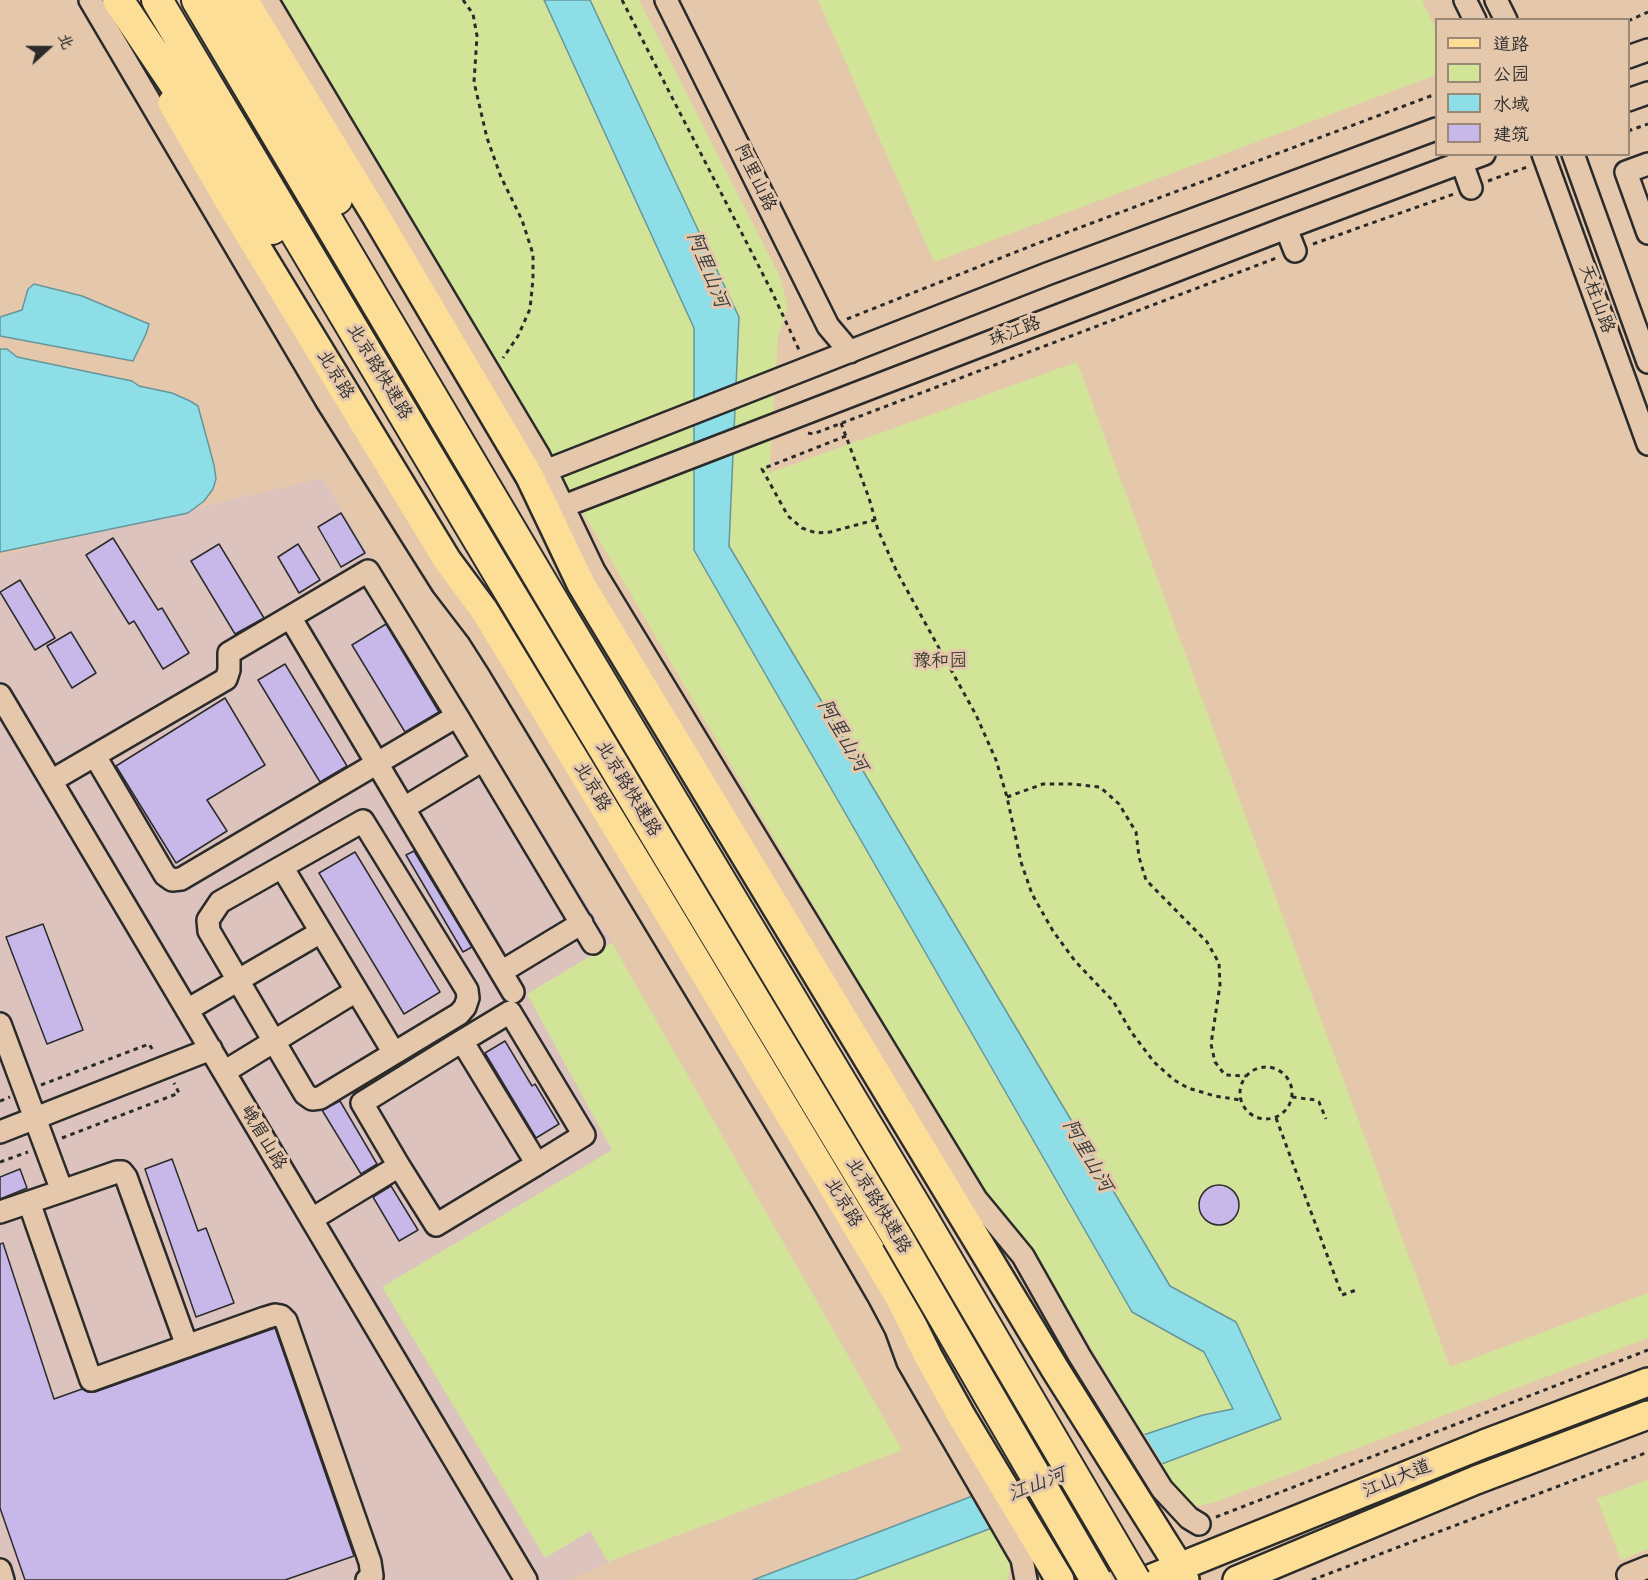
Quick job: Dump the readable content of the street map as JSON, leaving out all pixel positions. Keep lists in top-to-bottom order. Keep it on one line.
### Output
{"streets":{"highway":["北京路快速路"],"main road":["北京路","江山大道"],"street":["阿里山路","天柱山路","珠江路","峨眉山路"]},"water":["阿里山河","江山河"],"parks":["豫和园"],"legend":["道路","公园","水域","建筑"],"north":"right"}
